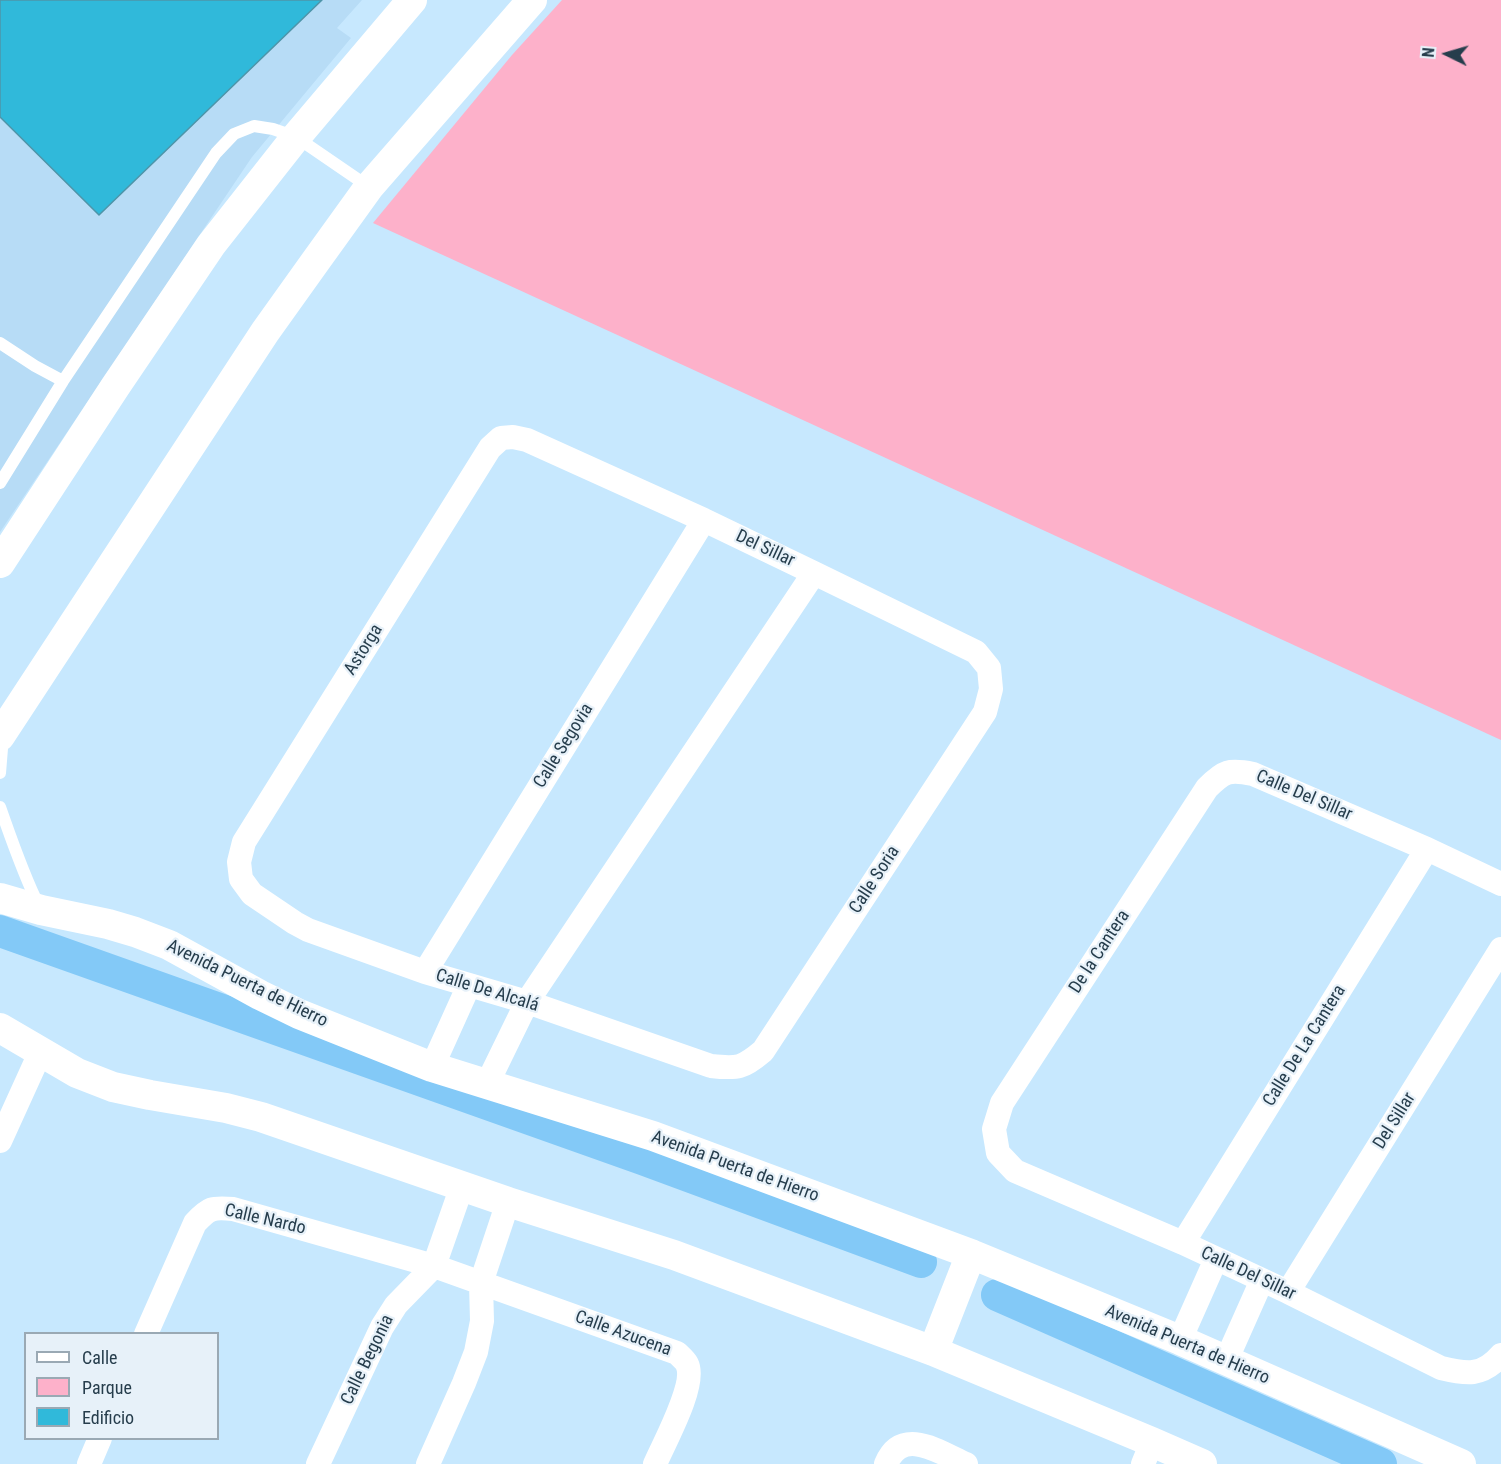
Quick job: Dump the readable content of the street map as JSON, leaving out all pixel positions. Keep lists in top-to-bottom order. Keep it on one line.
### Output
{"streets":{"street":["Del Sillar","Astorga","Calle Segovia","Calle Del Sillar","Calle Soria","De la Cantera","Avenida Puerta de Hierro","Calle De Alcalá","Calle De La Cantera","Calle Nardo","Calle Azucena","Calle Begonia"]},"crossings":[["Del Sillar","Astorga"],["Del Sillar","Calle Segovia"],["Del Sillar","Calle Del Sillar"],["Del Sillar","Calle Soria"],["Astorga","Calle De Alcalá"],["Calle Segovia","Calle De Alcalá"],["Calle Del Sillar","De la Cantera"],["Calle Del Sillar","Calle De La Cantera"],["Calle Soria","Calle De Alcalá"],["Calle Nardo","Calle Azucena"],["Calle Nardo","Calle Begonia"],["Calle Azucena","Calle Begonia"]],"legend":["Calle","Parque","Edificio"],"north":"left"}
